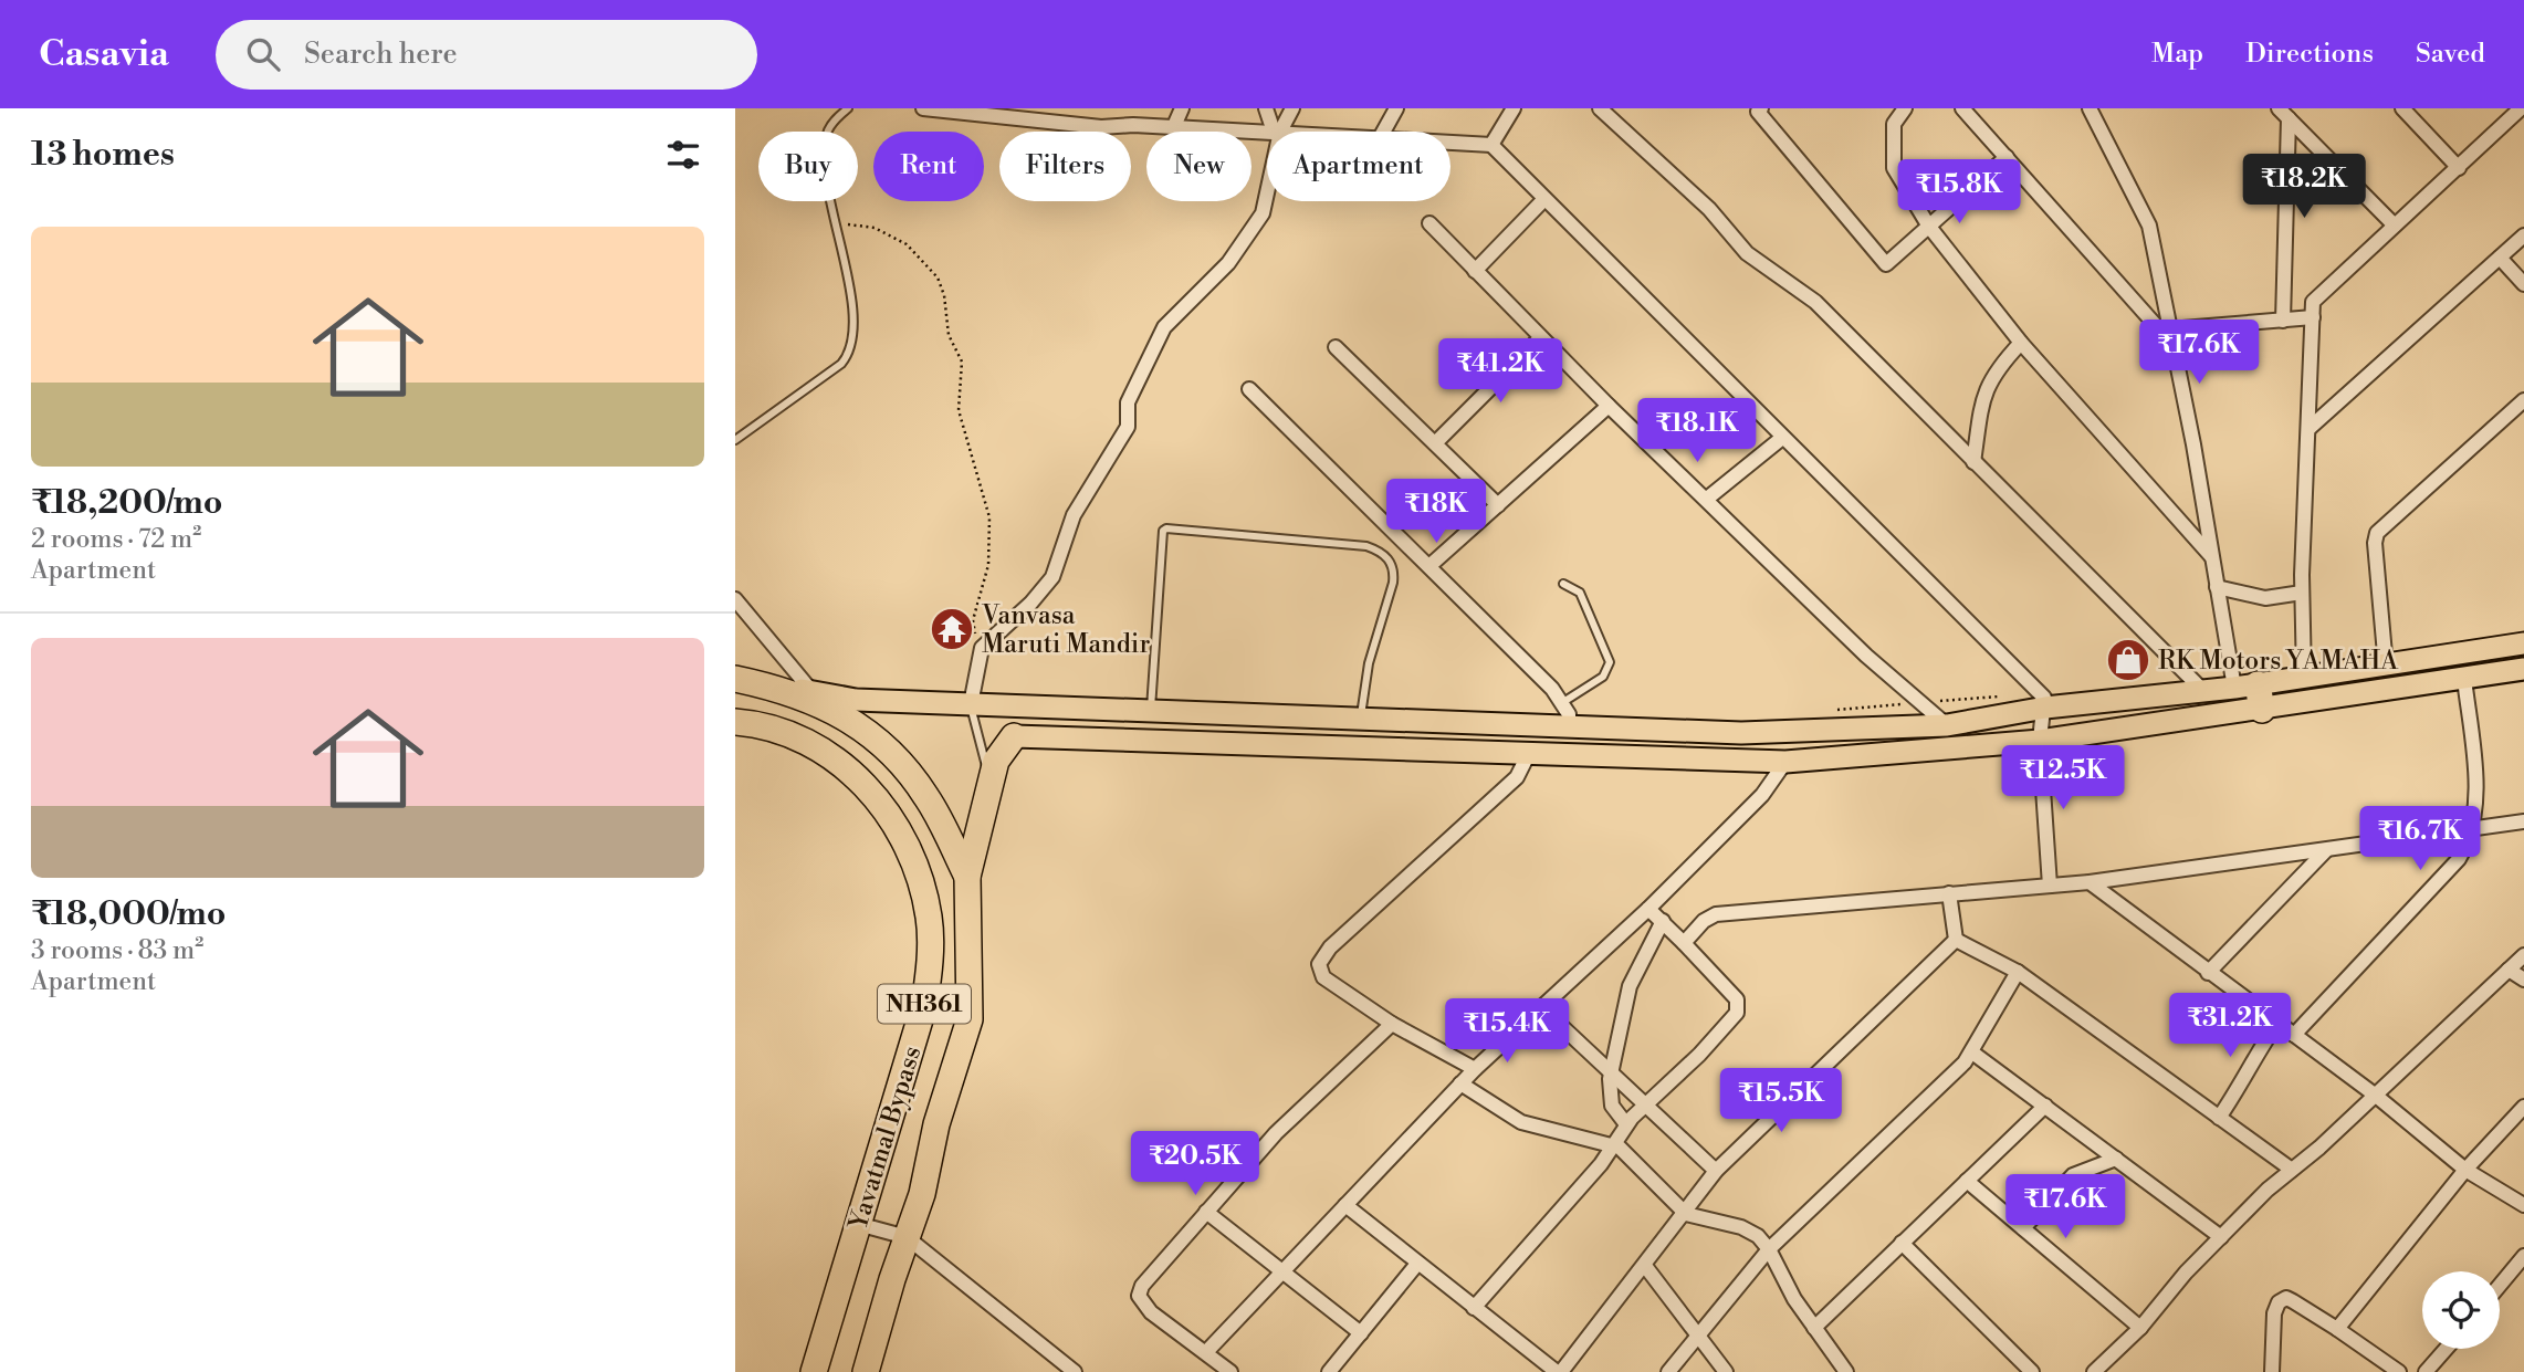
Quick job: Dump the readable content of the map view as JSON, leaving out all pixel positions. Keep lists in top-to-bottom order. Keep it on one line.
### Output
{"streets":{"highway":["NH361","Yavatmal Bypass"]},"places":{"temple":["Vanvasa Maruti Mandir"],"shop":["RK Motors YAMAHA"]},"page":{"header":"Casavia","search":"Search here","nav":["Map","Directions","Saved"],"heading":"13 homes","chip":["Buy","Rent","Filters","New","Apartment"],"price":["₹18.2K","₹15.8K","₹17.6K","₹41.2K","₹18.1K","₹18K","₹12.5K","₹16.7K","₹31.2K","₹15.4K","₹15.5K","₹20.5K","₹17.6K"],"list":[{"name":"₹18,200/mo","note":"2 rooms · 72 m² · Apartment"},{"name":"₹18,000/mo","note":"3 rooms · 83 m² · Apartment"}]}}
